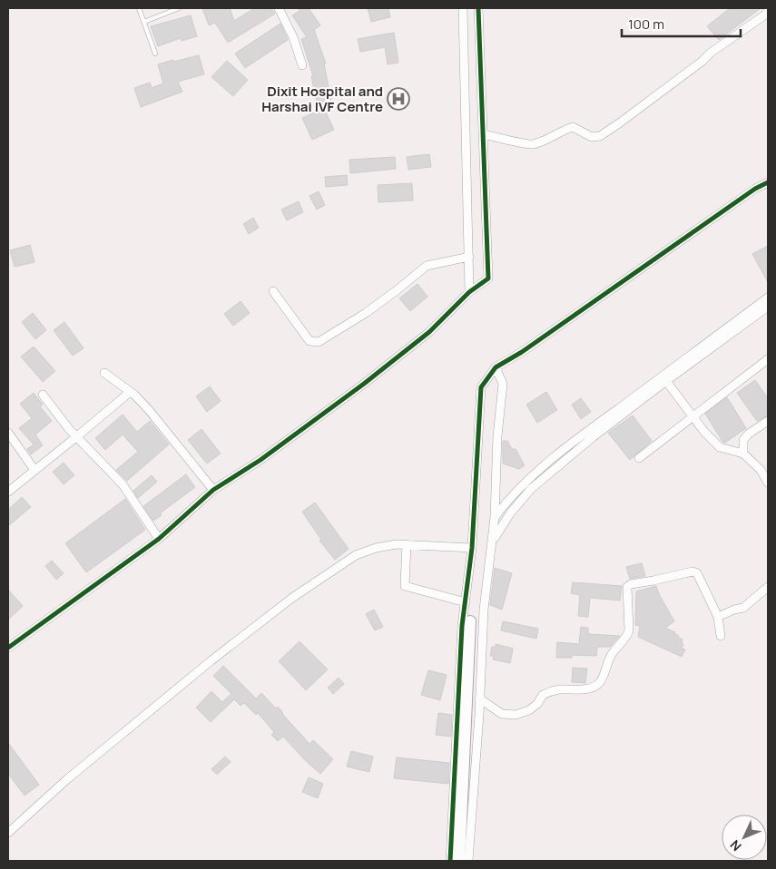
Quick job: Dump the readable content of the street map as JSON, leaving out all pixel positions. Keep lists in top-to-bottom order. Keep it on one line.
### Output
{"places":{"hospital":["Dixit Hospital and Harshai IVF Centre"]},"scale_bar":"100 m","north":"bottom left"}
